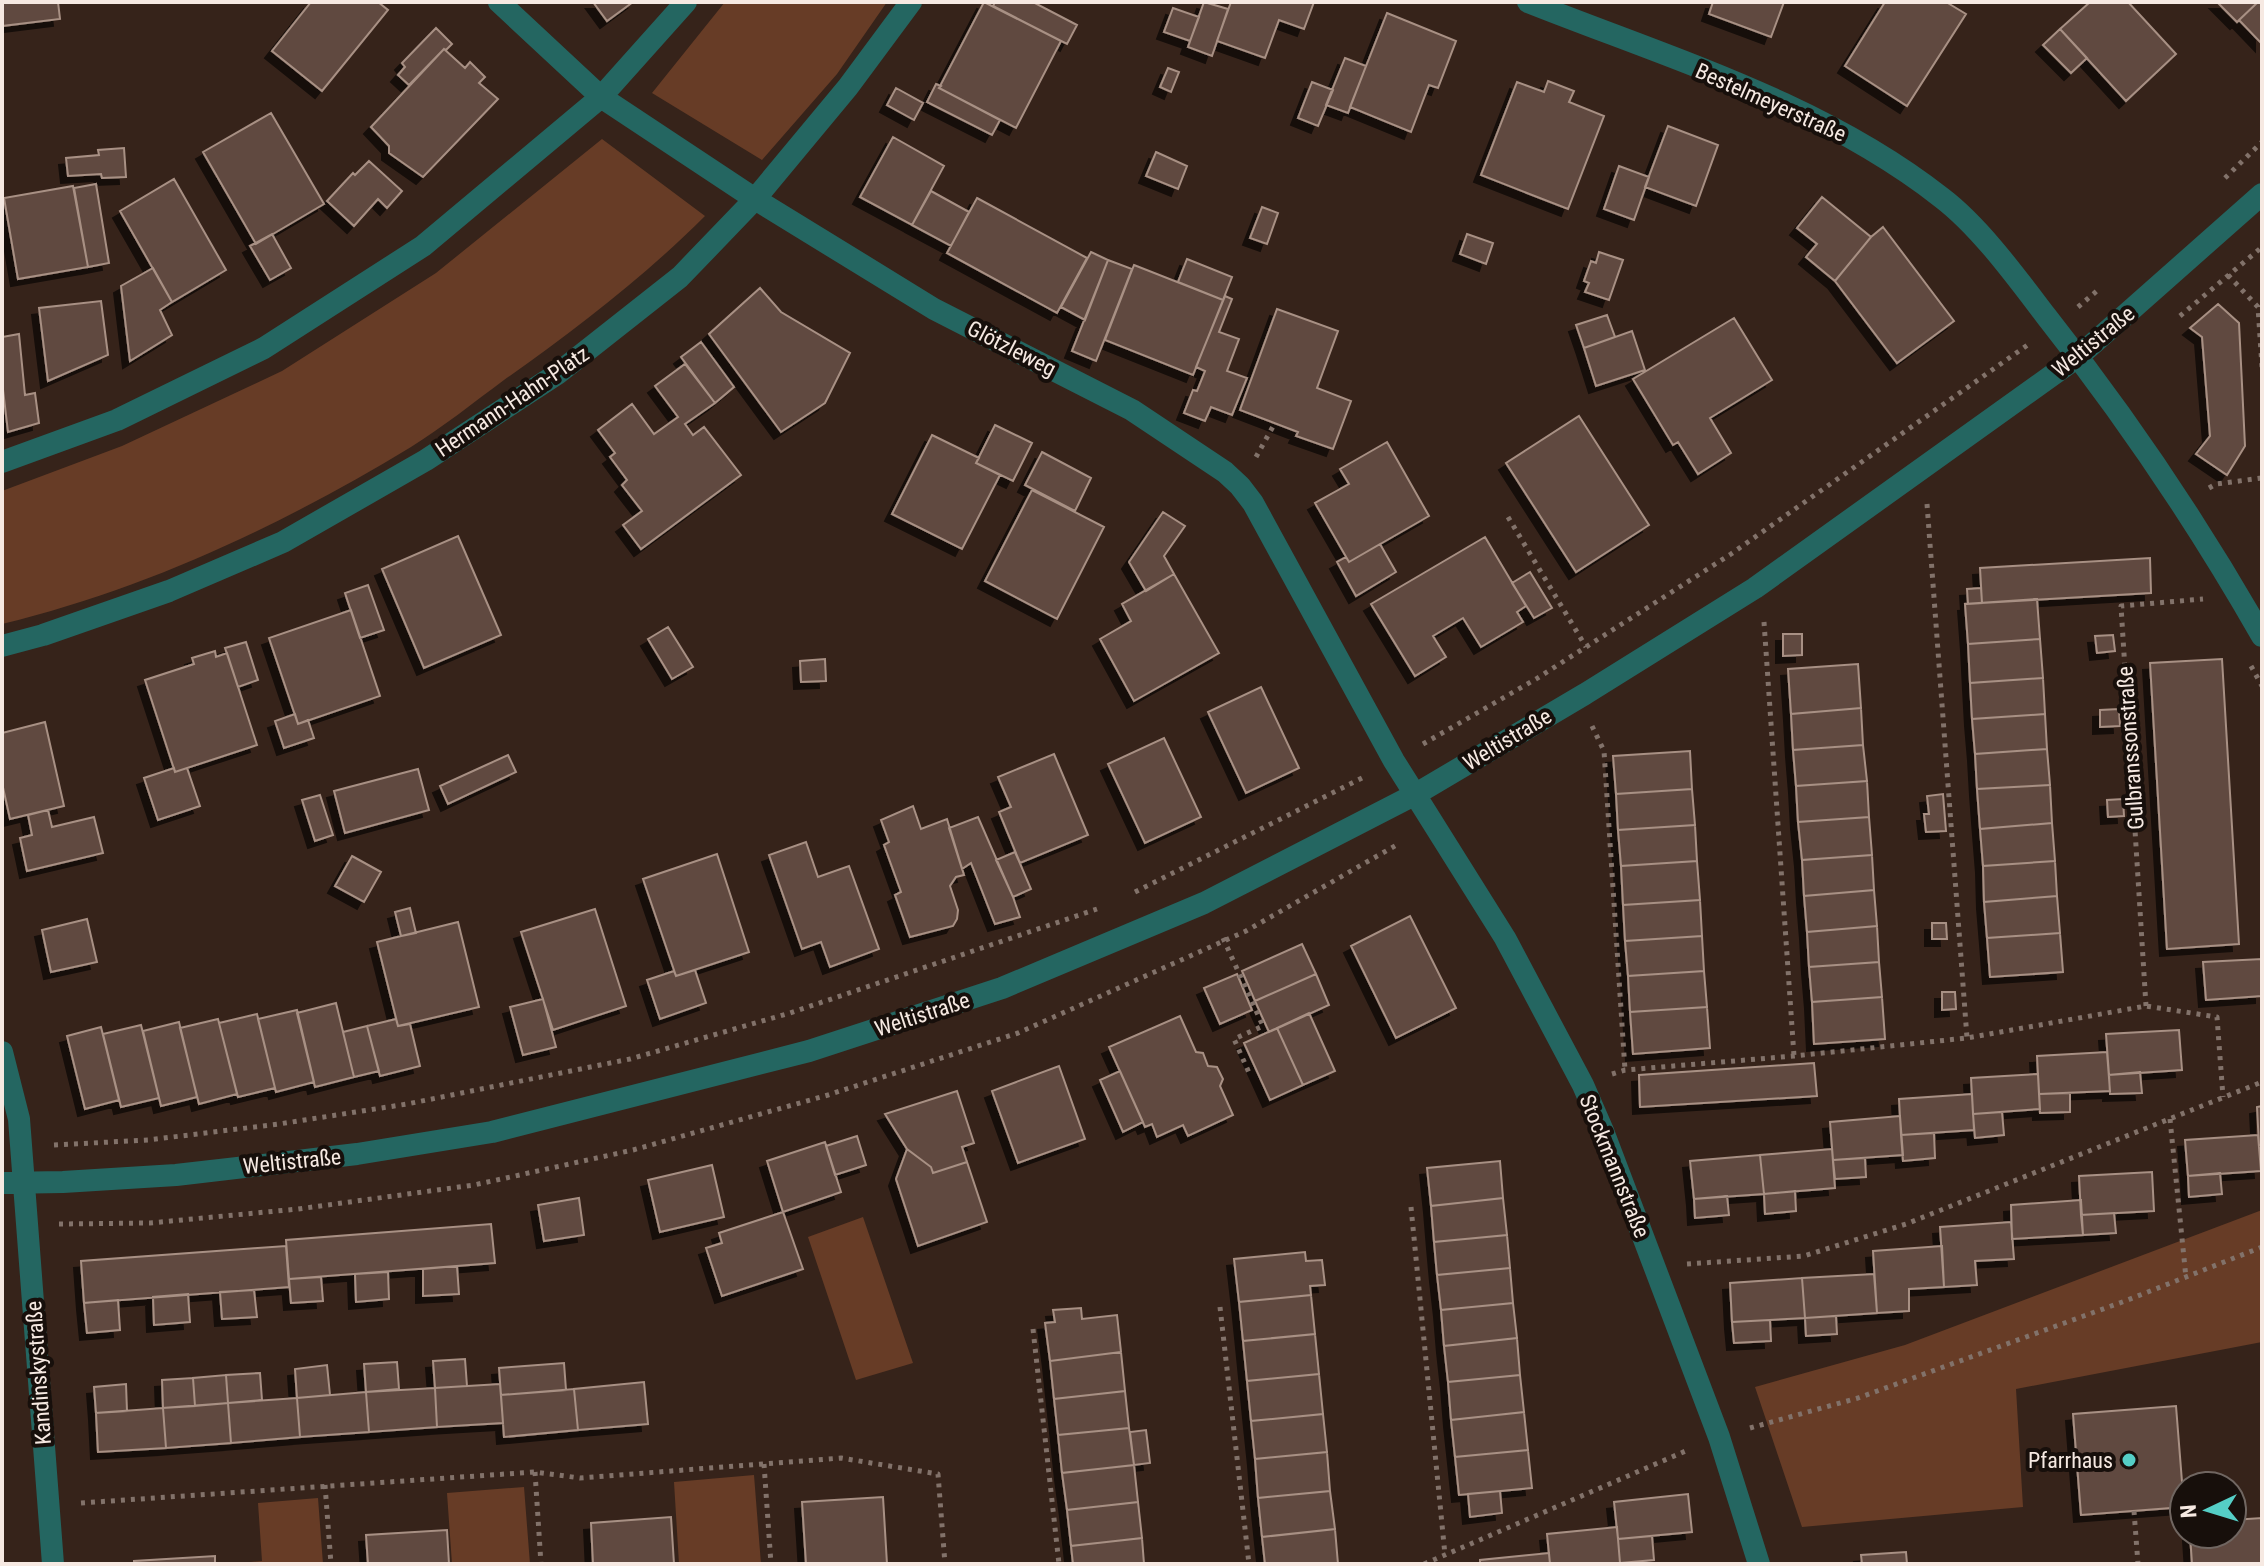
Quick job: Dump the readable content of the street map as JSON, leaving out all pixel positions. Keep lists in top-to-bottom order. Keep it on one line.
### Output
{"streets":{"street":["Bestelmeyerstraße","Weltistraße","Glötzleweg","Hermann-Hahn-Platz","Stockmannstraße","Kandinskystraße"],"path":["Gulbranssonstraße"]},"crossings":[["Bestelmeyerstraße","Weltistraße"],["Weltistraße","Glötzleweg"],["Weltistraße","Stockmannstraße"],["Weltistraße","Kandinskystraße"],["Glötzleweg","Hermann-Hahn-Platz"],["Glötzleweg","Stockmannstraße"]],"places":["Pfarrhaus"],"north":"left"}
